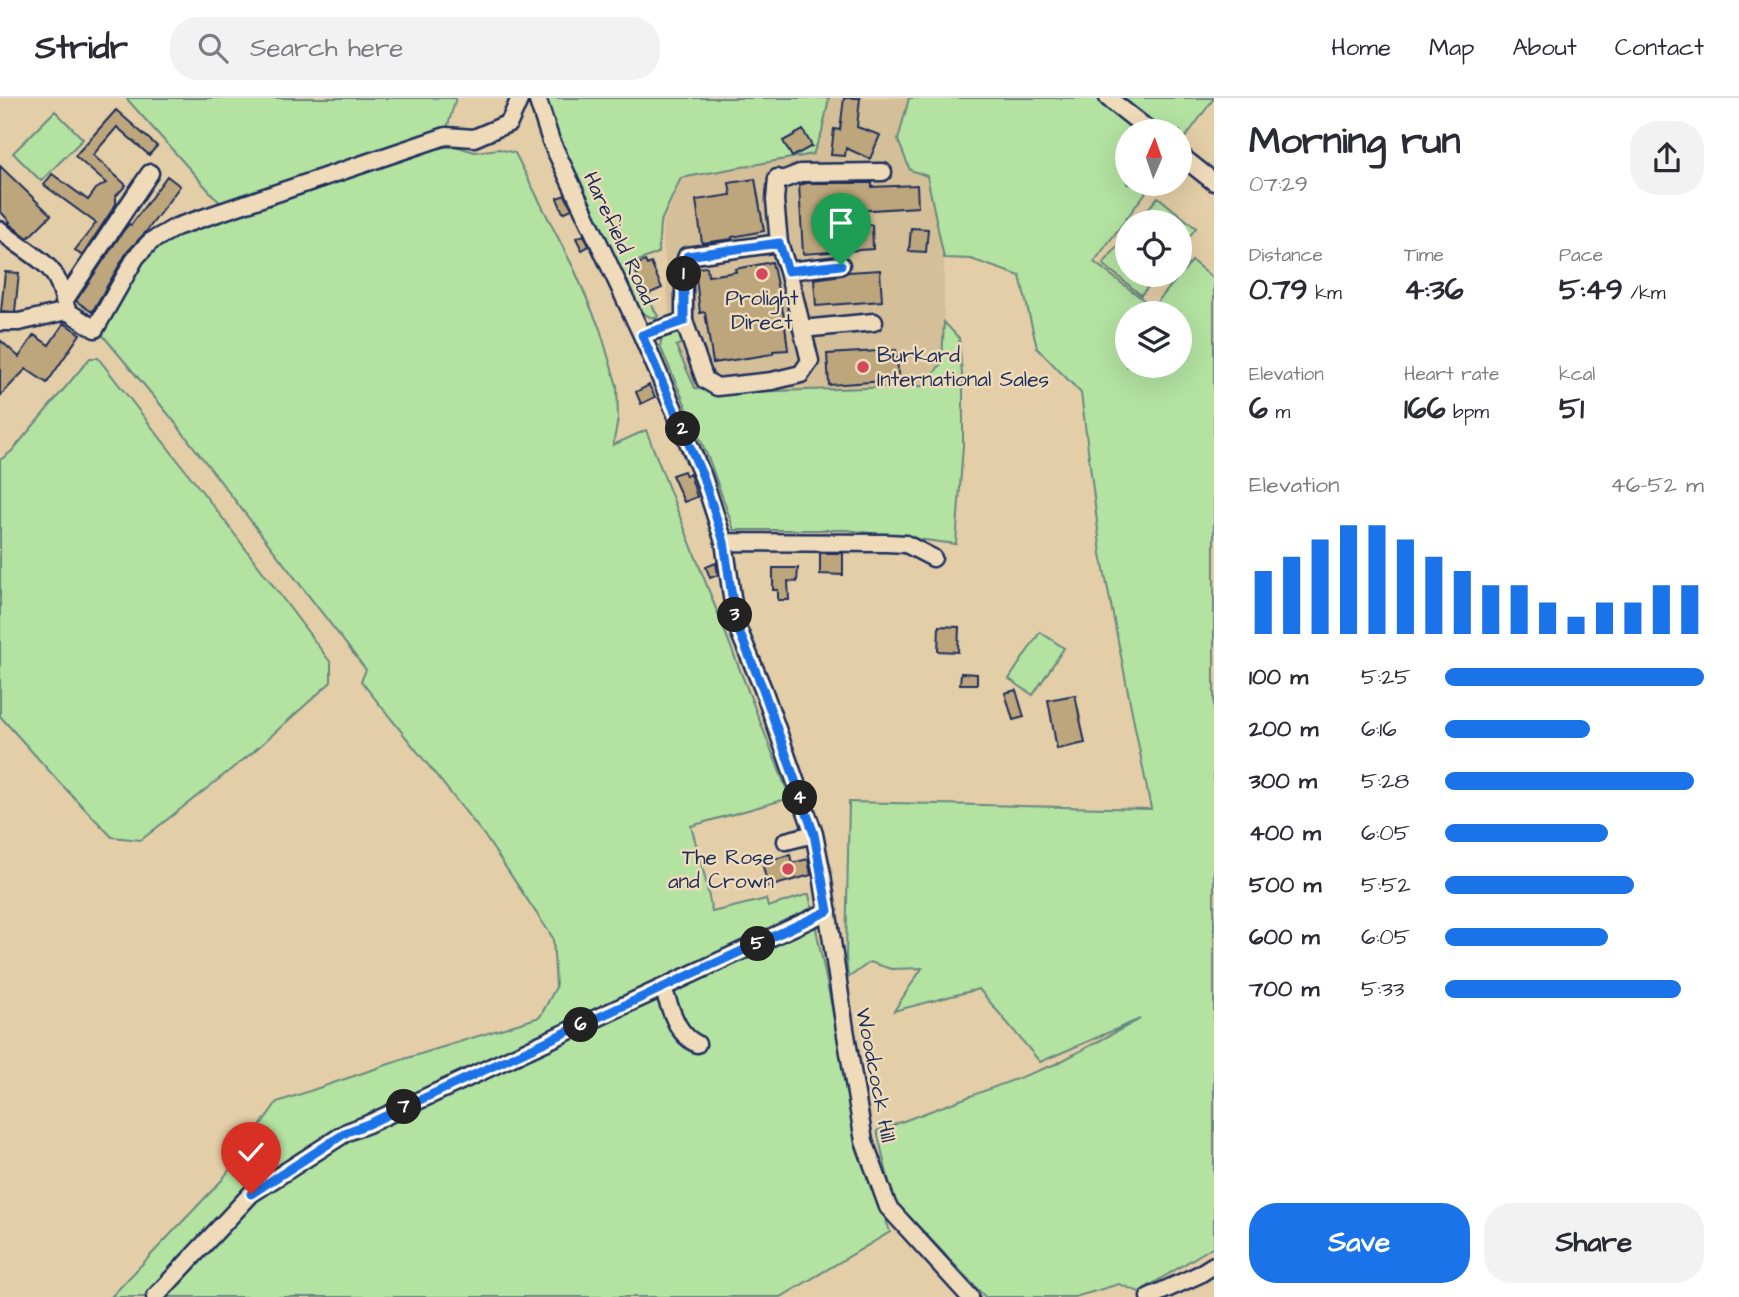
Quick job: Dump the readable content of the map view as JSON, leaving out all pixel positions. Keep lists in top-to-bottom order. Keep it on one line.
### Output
{"streets":{"street":["Harefield Road","Woodcock Hill"]},"crossings":[["Harefield Road","Woodcock Hill"]],"places":["Prolight Direct","Burkard International Sales","The Rose and Crown"],"north":"top","page":{"header":"Stridr","search":"Search here","nav":["Home","Map","About","Contact"],"heading":["Morning run","07:29"],"stats":[["Distance","0.79 km"],["Time","4:36"],["Pace","5:49 /km"],["Elevation","6 m"],["Heart rate","166 bpm"],["kcal","51"]],"pins":["1","2","3","4","5","6","7"],"chart":["Elevation","46–52 m"],"list":[{"name":"100 m","note":"5:25"},{"name":"200 m","note":"6:16"},{"name":"300 m","note":"5:28"},{"name":"400 m","note":"6:05"},{"name":"500 m","note":"5:52"},{"name":"600 m","note":"6:05"},{"name":"700 m","note":"5:33"}],"buttons":["Save","Share"]}}
